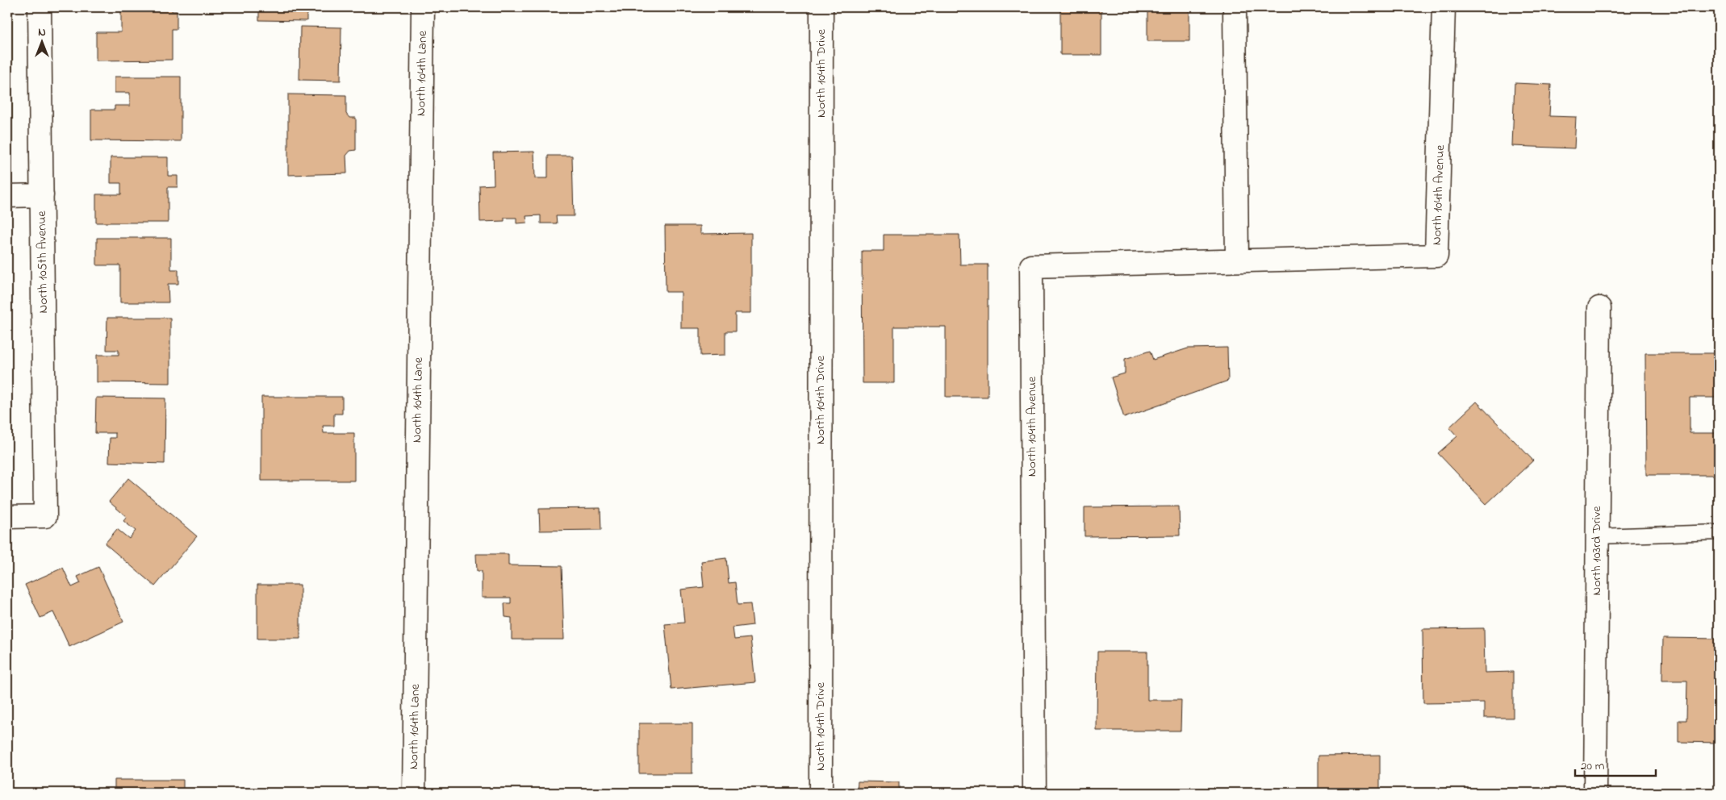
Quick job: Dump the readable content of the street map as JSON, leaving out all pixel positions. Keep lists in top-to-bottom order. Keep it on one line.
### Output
{"streets":{"street":["North 104th Lane","North 104th Drive","North 104th Avenue","North 105th Avenue","North 103rd Drive"]},"scale_bar":"20 m","north":"top"}
